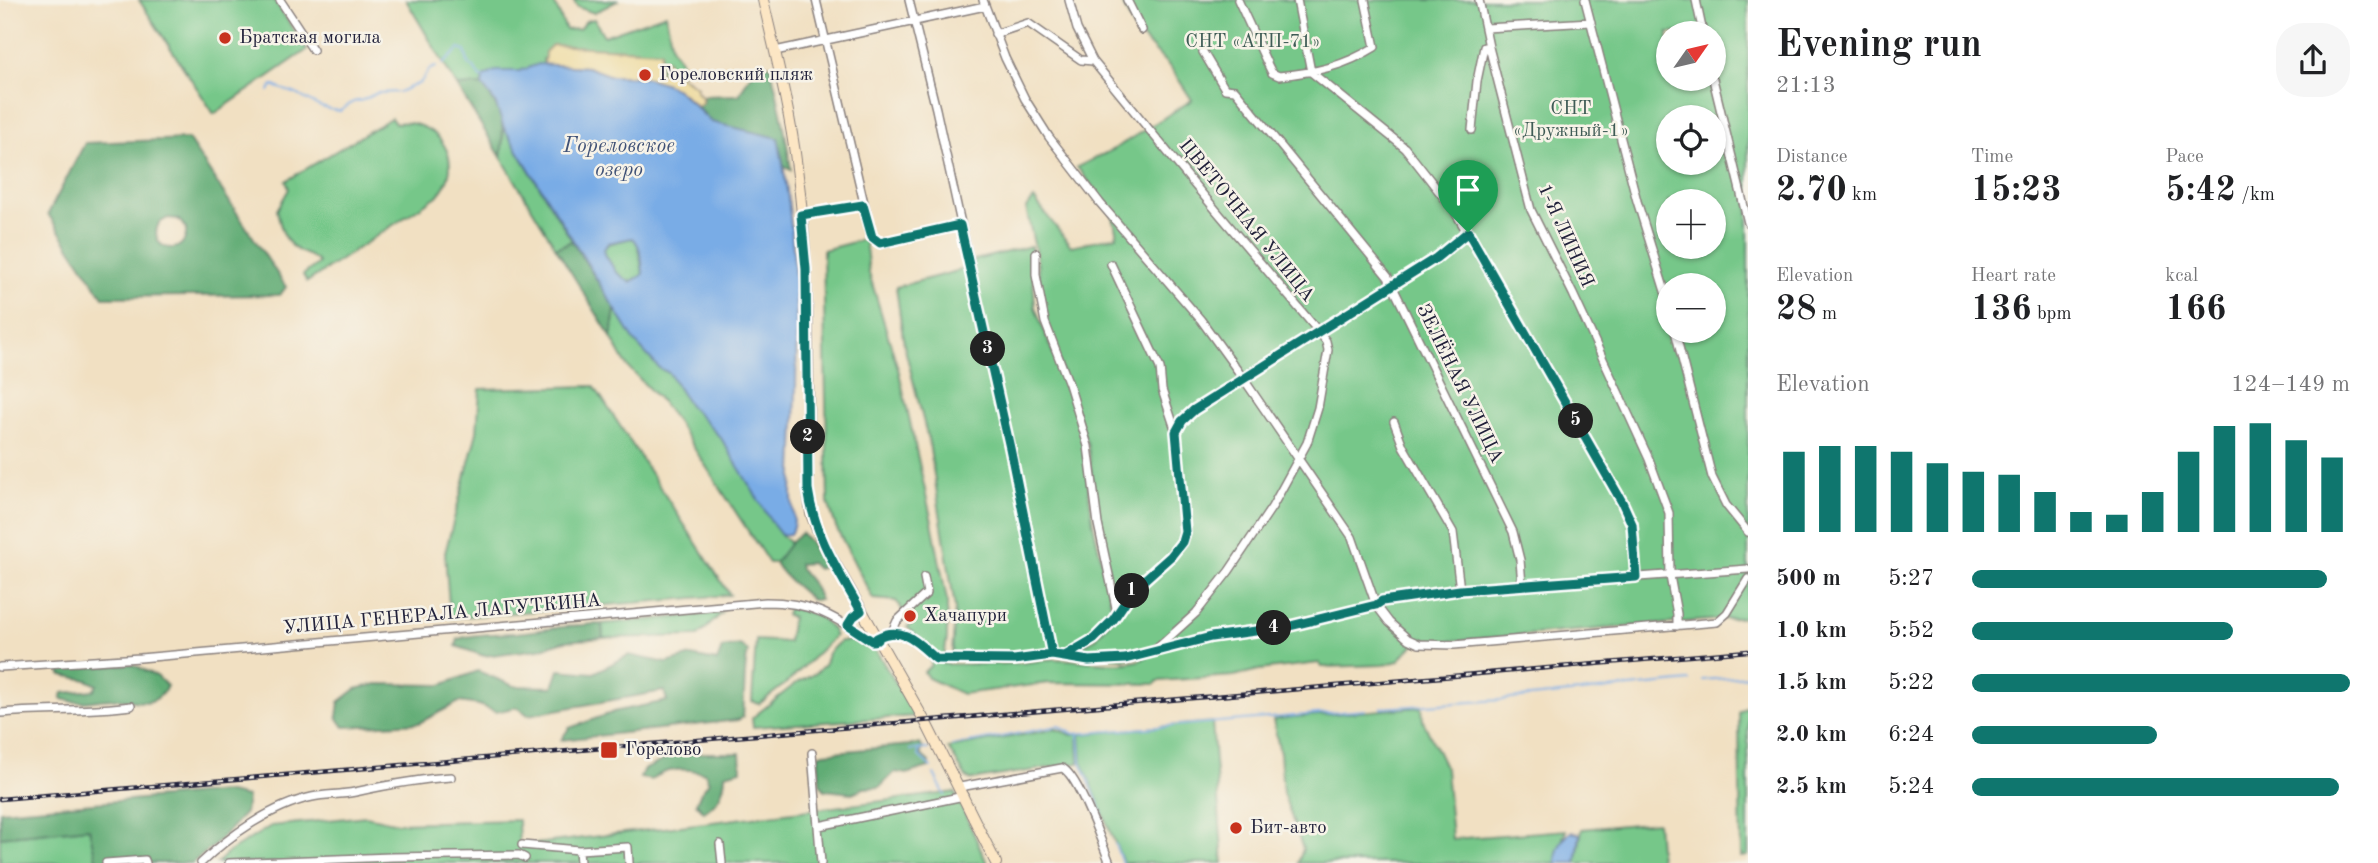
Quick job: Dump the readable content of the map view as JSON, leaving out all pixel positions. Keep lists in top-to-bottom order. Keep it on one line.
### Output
{"streets":{"street":["ЦВЕТОЧНАЯ УЛИЦА","1-Я ЛИНИЯ","ЗЕЛЁНАЯ УЛИЦА","УЛИЦА ГЕНЕРАЛА ЛАГУТКИНА"]},"water":["Гореловское озеро"],"parks":["СНТ «АТП-71»","СНТ «Дружный-1»"],"places":{"other":["Братская могила","Гореловский пляж","Хачапури","Бит-авто"],"transit":["Горелово"]},"north":"top right","page":{"heading":["Evening run","21:13"],"map_buttons":["+","−"],"stats":[["Distance","2.70 km"],["Time","15:23"],["Pace","5:42 /km"],["Elevation","28 m"],["Heart rate","136 bpm"],["kcal","166"]],"pins":["3","5","2","1","4"],"chart":["Elevation","124–149 m"],"list":[{"name":"500 m","note":"5:27"},{"name":"1.0 km","note":"5:52"},{"name":"1.5 km","note":"5:22"},{"name":"2.0 km","note":"6:24"},{"name":"2.5 km","note":"5:24"}]}}
